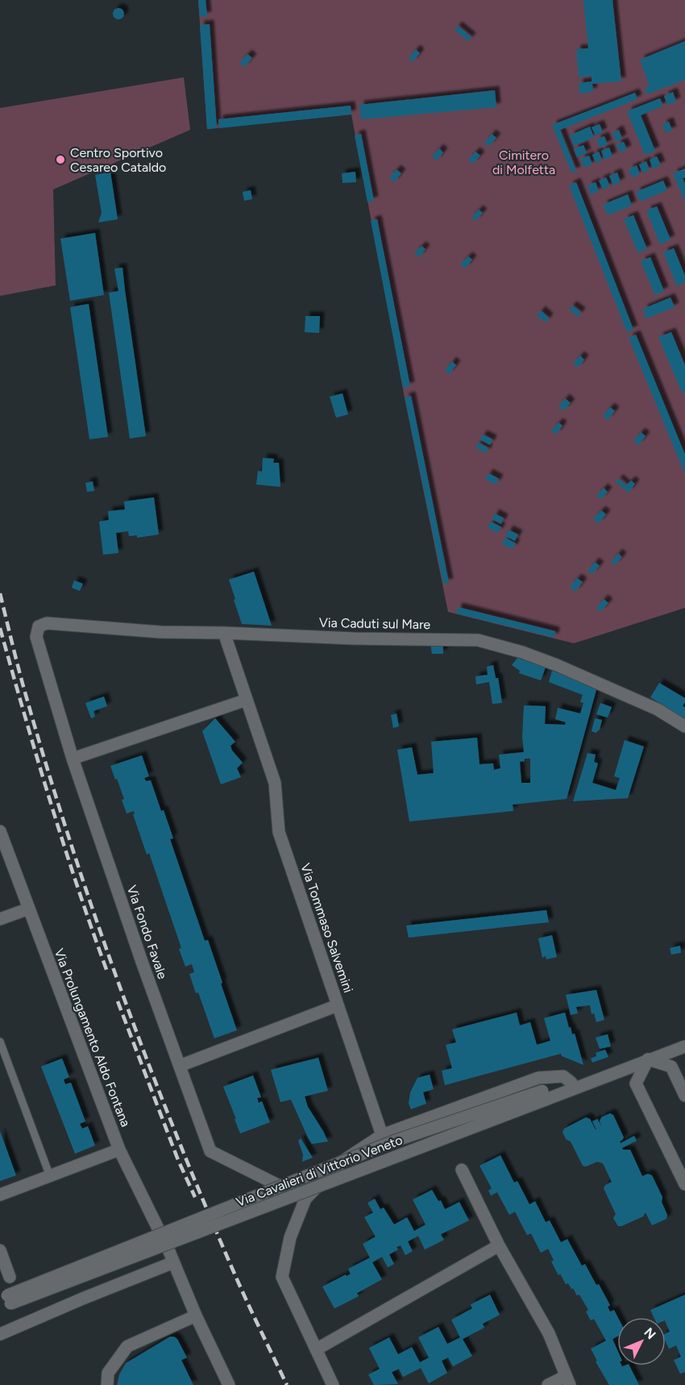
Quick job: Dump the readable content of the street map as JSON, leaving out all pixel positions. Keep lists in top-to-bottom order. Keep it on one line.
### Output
{"streets":{"street":["Via Caduti sul Mare","Via Tommaso Salvemini","Via Fondo Favale","Via Prolungamento Aldo Fontana","Via Cavalieri di Vittorio Veneto"]},"crossings":[["Via Caduti sul Mare","Via Tommaso Salvemini"],["Via Caduti sul Mare","Via Fondo Favale"]],"parks":["Cimitero di Molfetta"],"places":["Centro Sportivo Cesareo Cataldo"],"north":"top right"}
